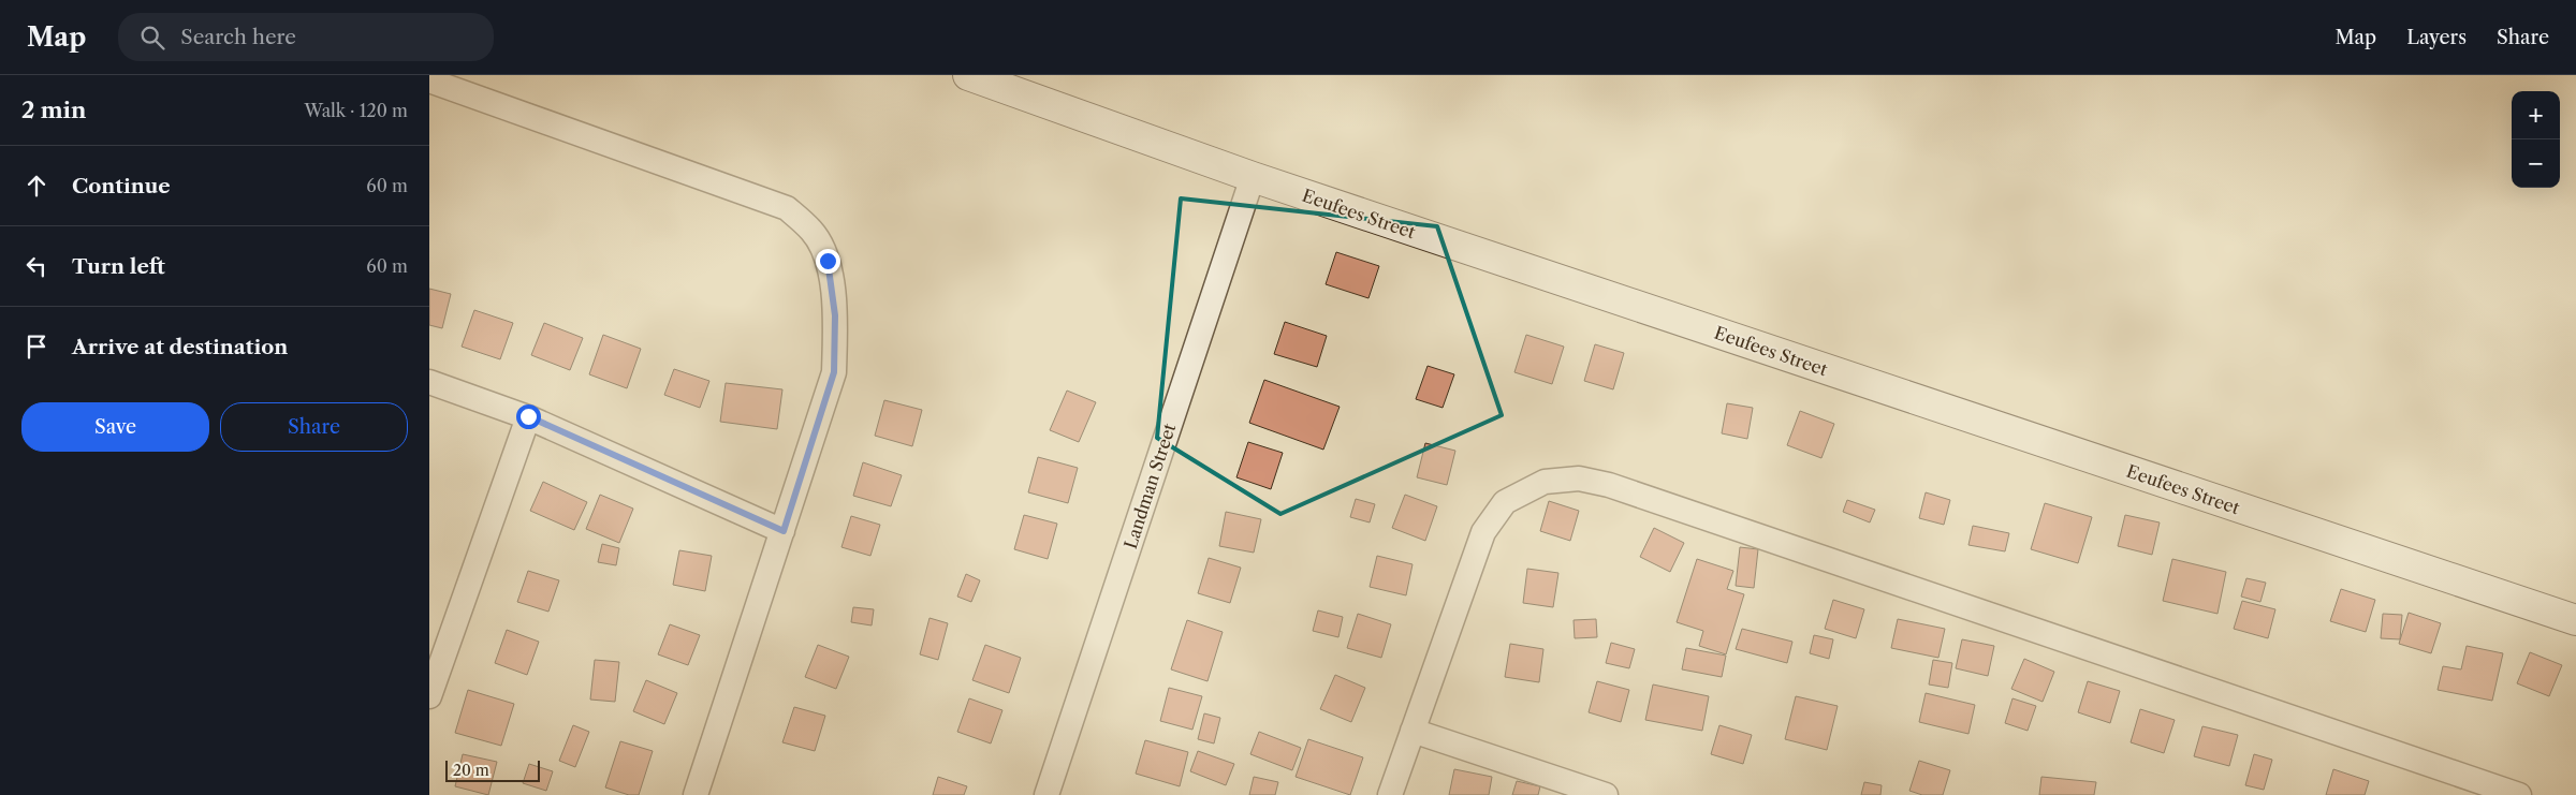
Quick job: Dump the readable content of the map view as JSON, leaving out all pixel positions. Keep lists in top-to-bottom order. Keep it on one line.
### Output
{"streets":{"street":["Eeufees Street","Landman Street"]},"crossings":[["Eeufees Street","Landman Street"]],"scale_bar":"20 m","page":{"header":"Map","search":"Search here","nav":["Map","Layers","Share"],"heading":["2 min","Walk · 120 m"],"map_buttons":["+","−"],"list":[["Continue","60 m"],["Turn left","60 m"],"Arrive at destination"],"buttons":["Save","Share"],"scale":"20 m"}}
